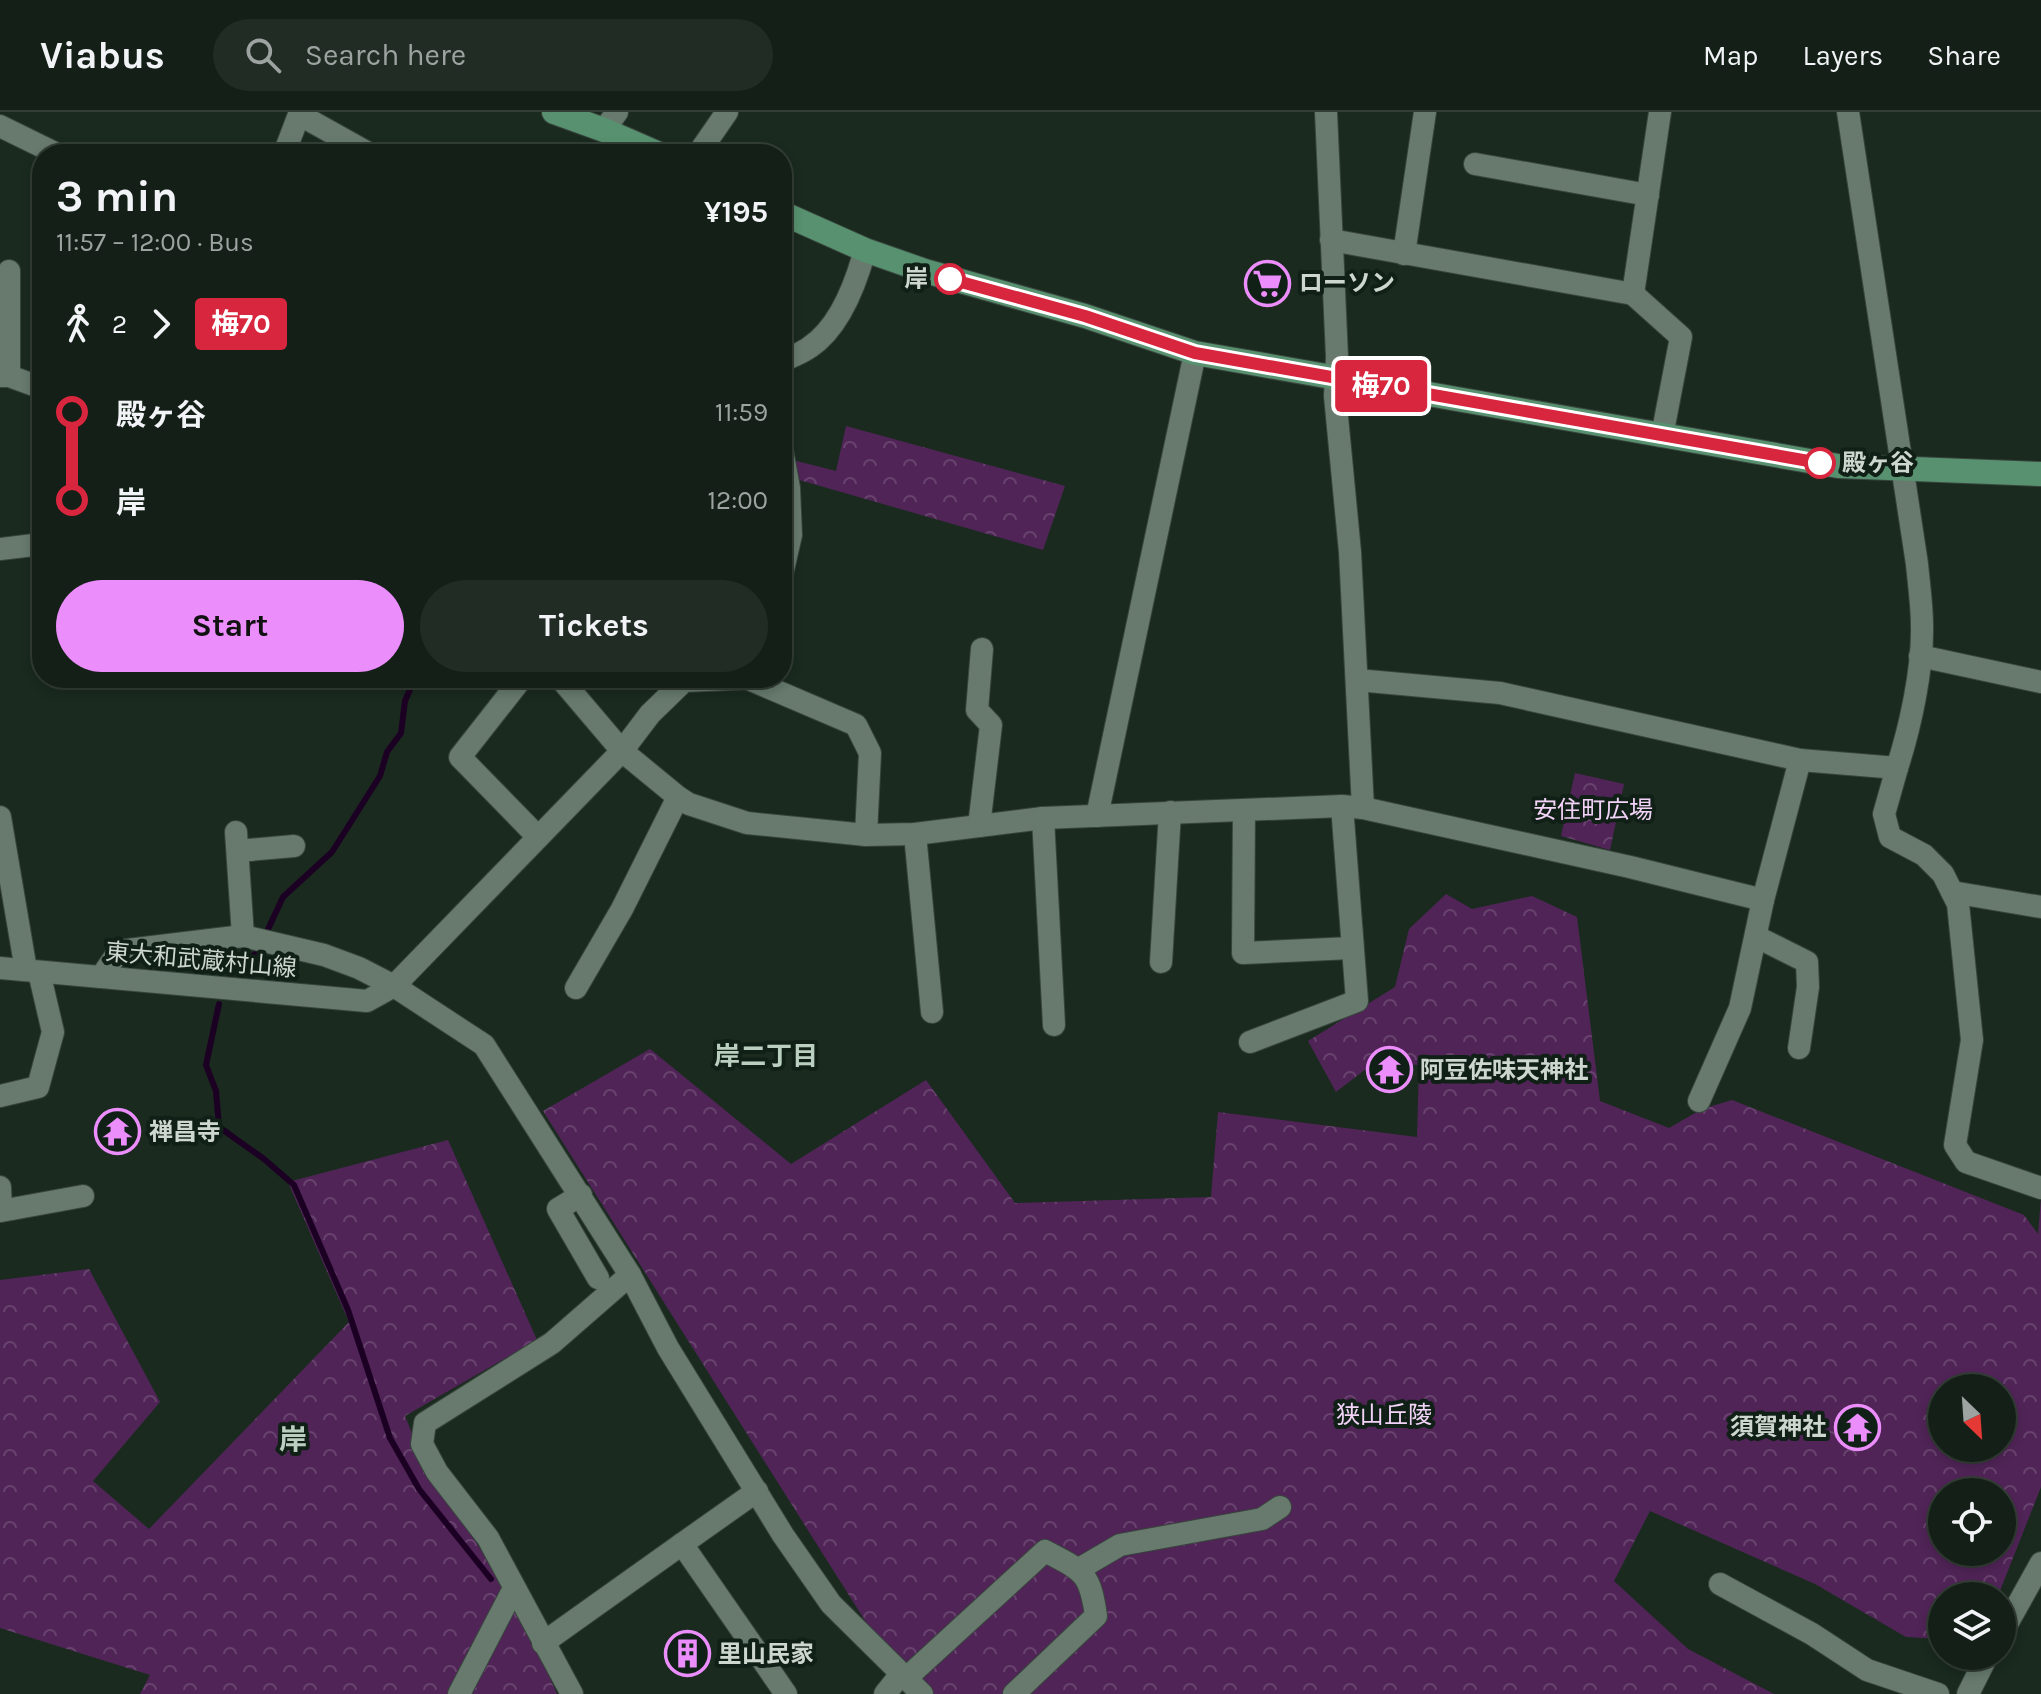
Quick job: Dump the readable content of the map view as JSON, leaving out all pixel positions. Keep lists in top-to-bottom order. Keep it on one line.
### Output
{"streets":{"street":["東大和武蔵村山線"]},"districts":["岸二丁目","岸"],"parks":["安住町広場","狭山丘陵"],"places":{"other":["岸","殿ヶ谷"],"supermarket":["ローソン"],"temple":["阿豆佐味天神社","禅昌寺","須賀神社"],"building":["里山民家"]},"lines":["bus line 梅70"],"north":"bottom right","page":{"header":"Viabus","search":"Search here","nav":["Map","Layers","Share"],"on_map":"梅70","heading":["3 min","11:57 – 12:00 · Bus","¥195"],"legs":["2","梅70"],"list":[{"name":"殿ヶ谷","value":"11:59"},{"name":"岸","value":"12:00"}],"buttons":["Start","Tickets"]}}
